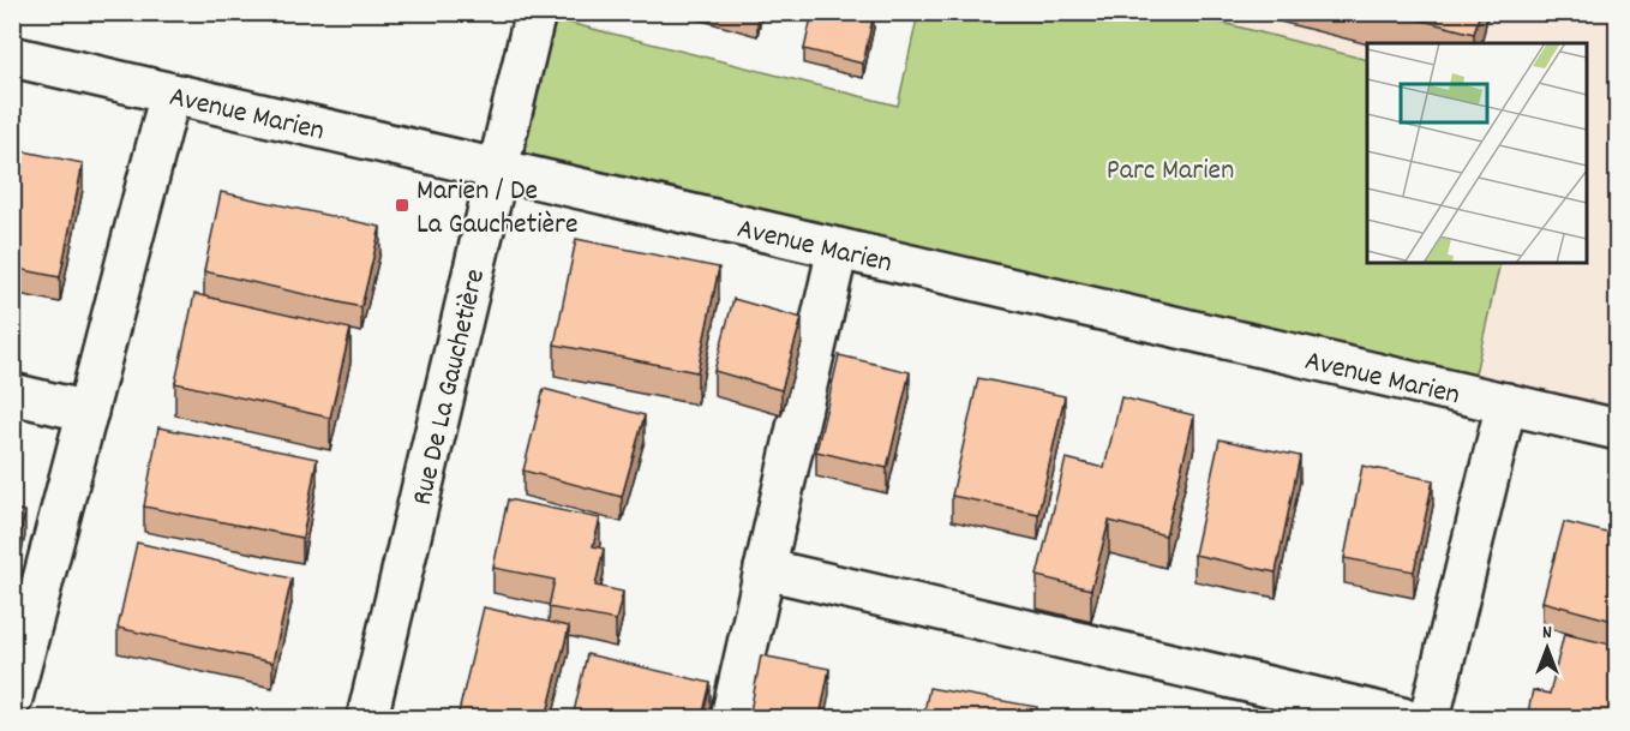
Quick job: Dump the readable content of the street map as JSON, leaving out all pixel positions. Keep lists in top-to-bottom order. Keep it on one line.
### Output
{"streets":{"street":["Avenue Marien","Rue De La Gauchetière"]},"crossings":[["Avenue Marien","Rue De La Gauchetière"]],"parks":["Parc Marien"],"places":{"transit":["Marien / De La Gauchetière"]},"north":"top"}
